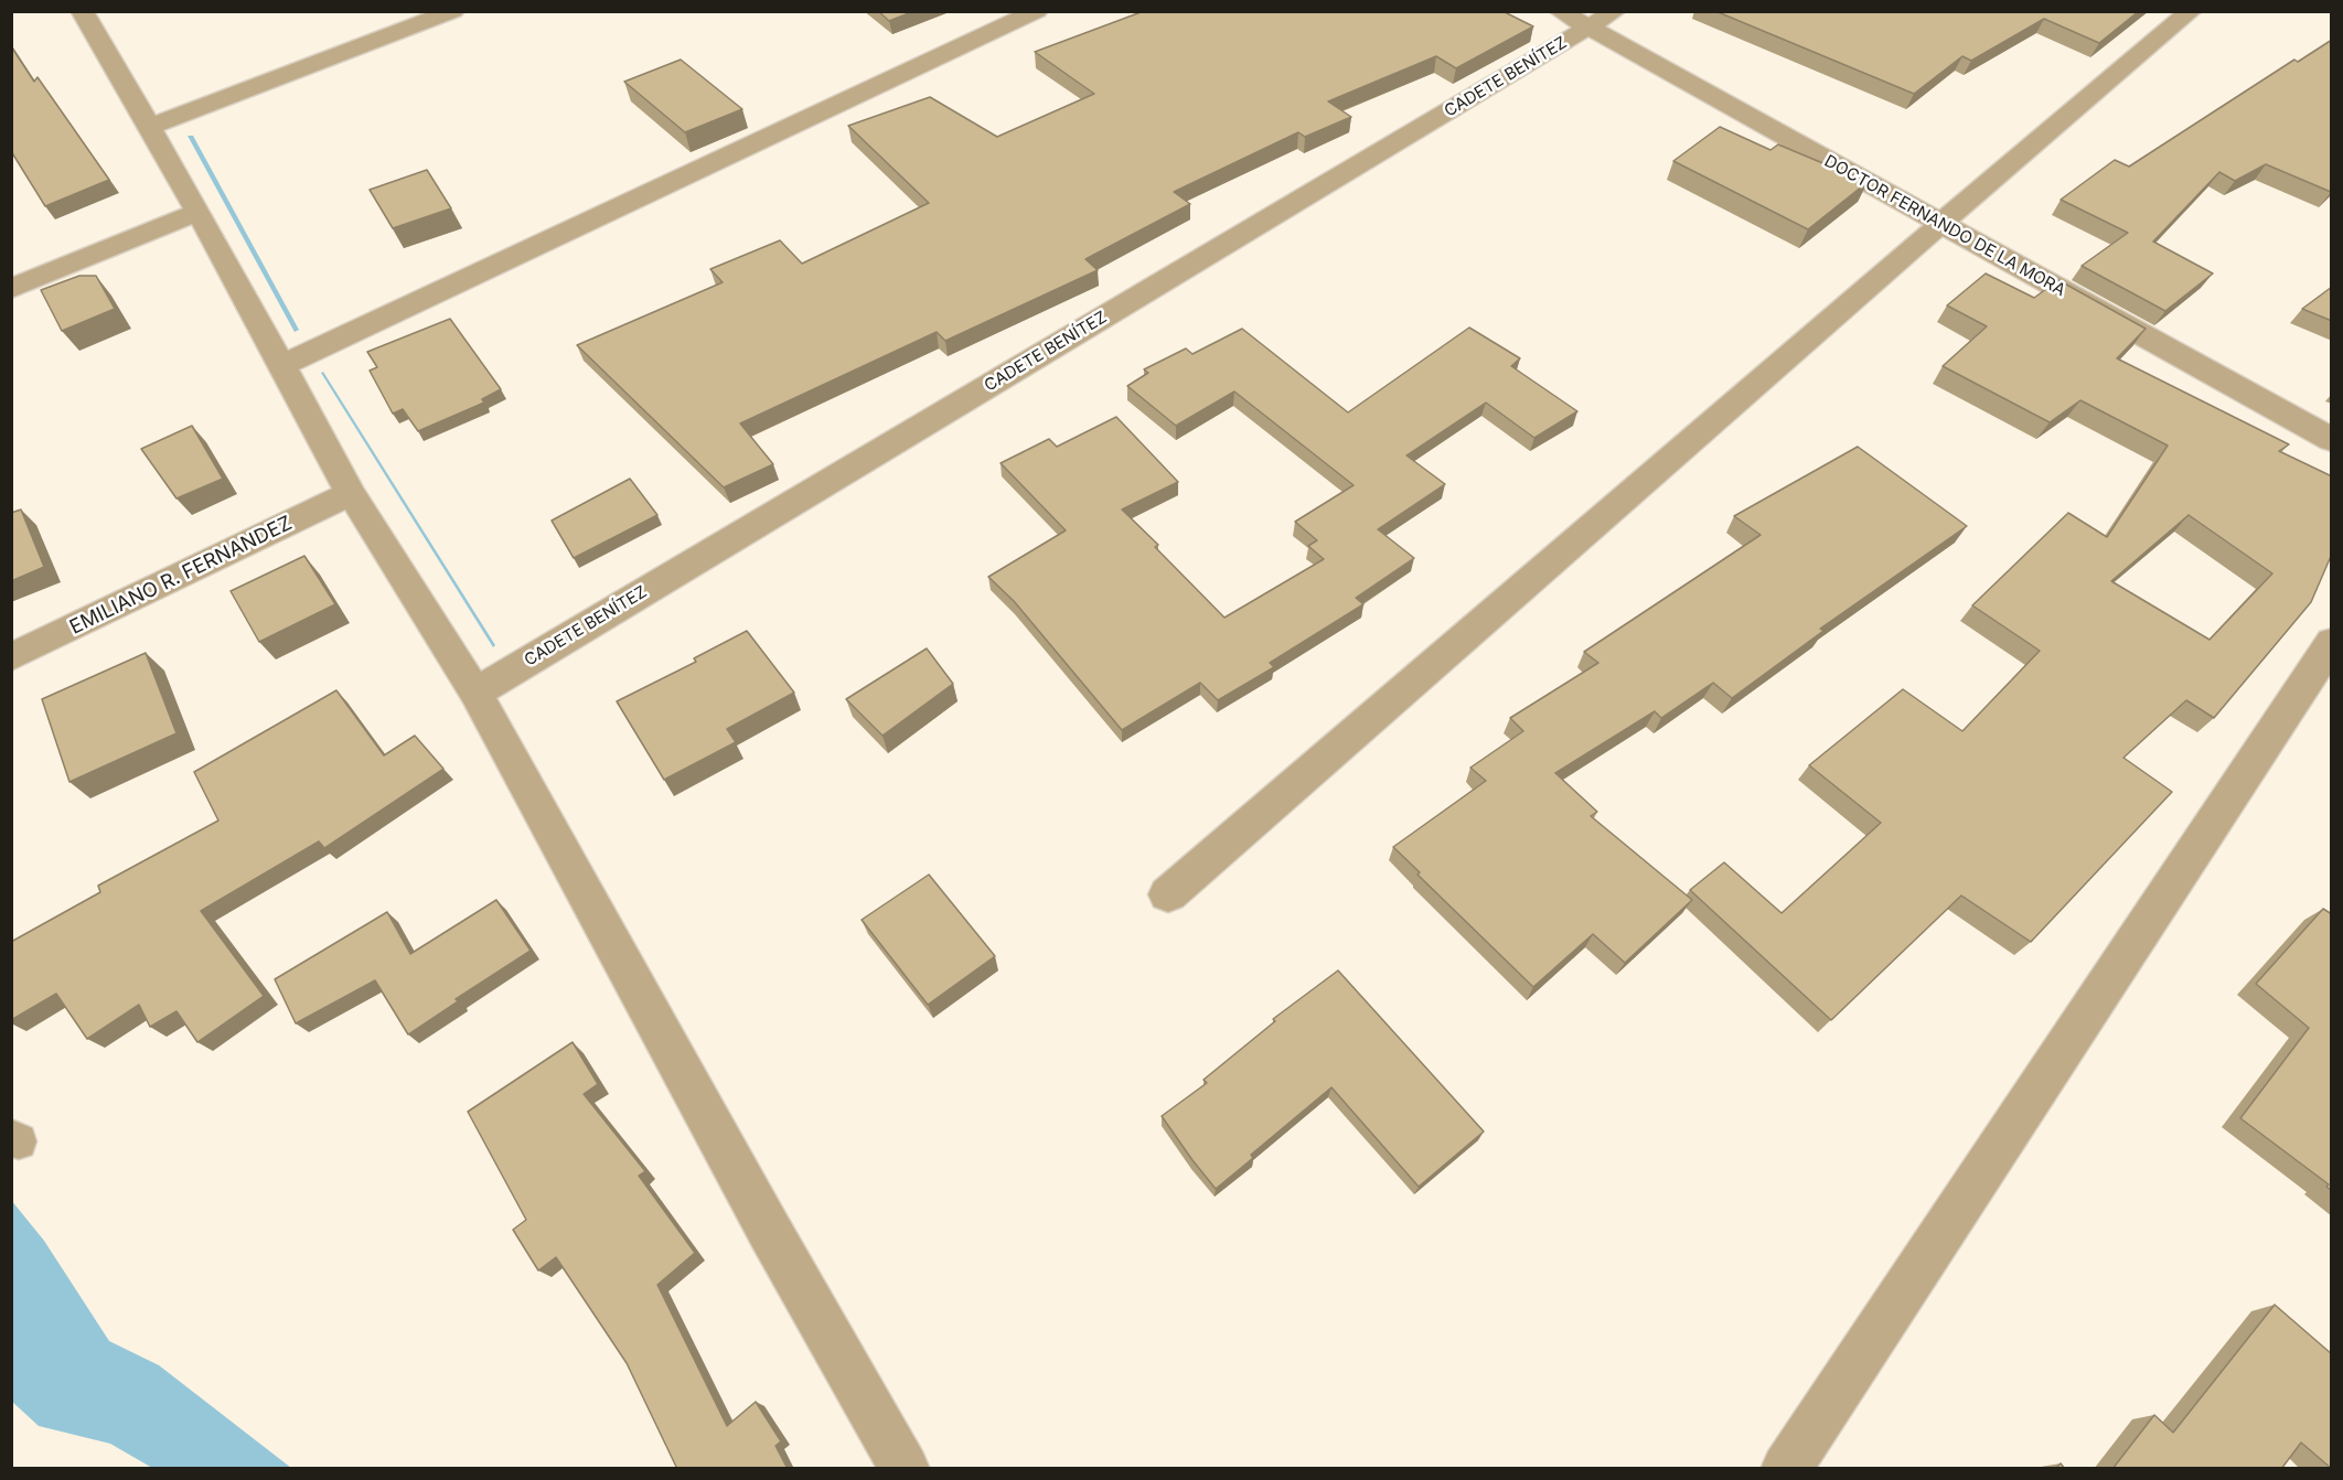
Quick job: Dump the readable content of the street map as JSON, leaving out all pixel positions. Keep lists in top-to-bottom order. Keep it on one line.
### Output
{"streets":{"street":["CADETE BENÍTEZ","DOCTOR FERNANDO DE LA MORA","EMILIANO R. FERNANDEZ"]},"crossings":[["CADETE BENÍTEZ","DOCTOR FERNANDO DE LA MORA"]]}
